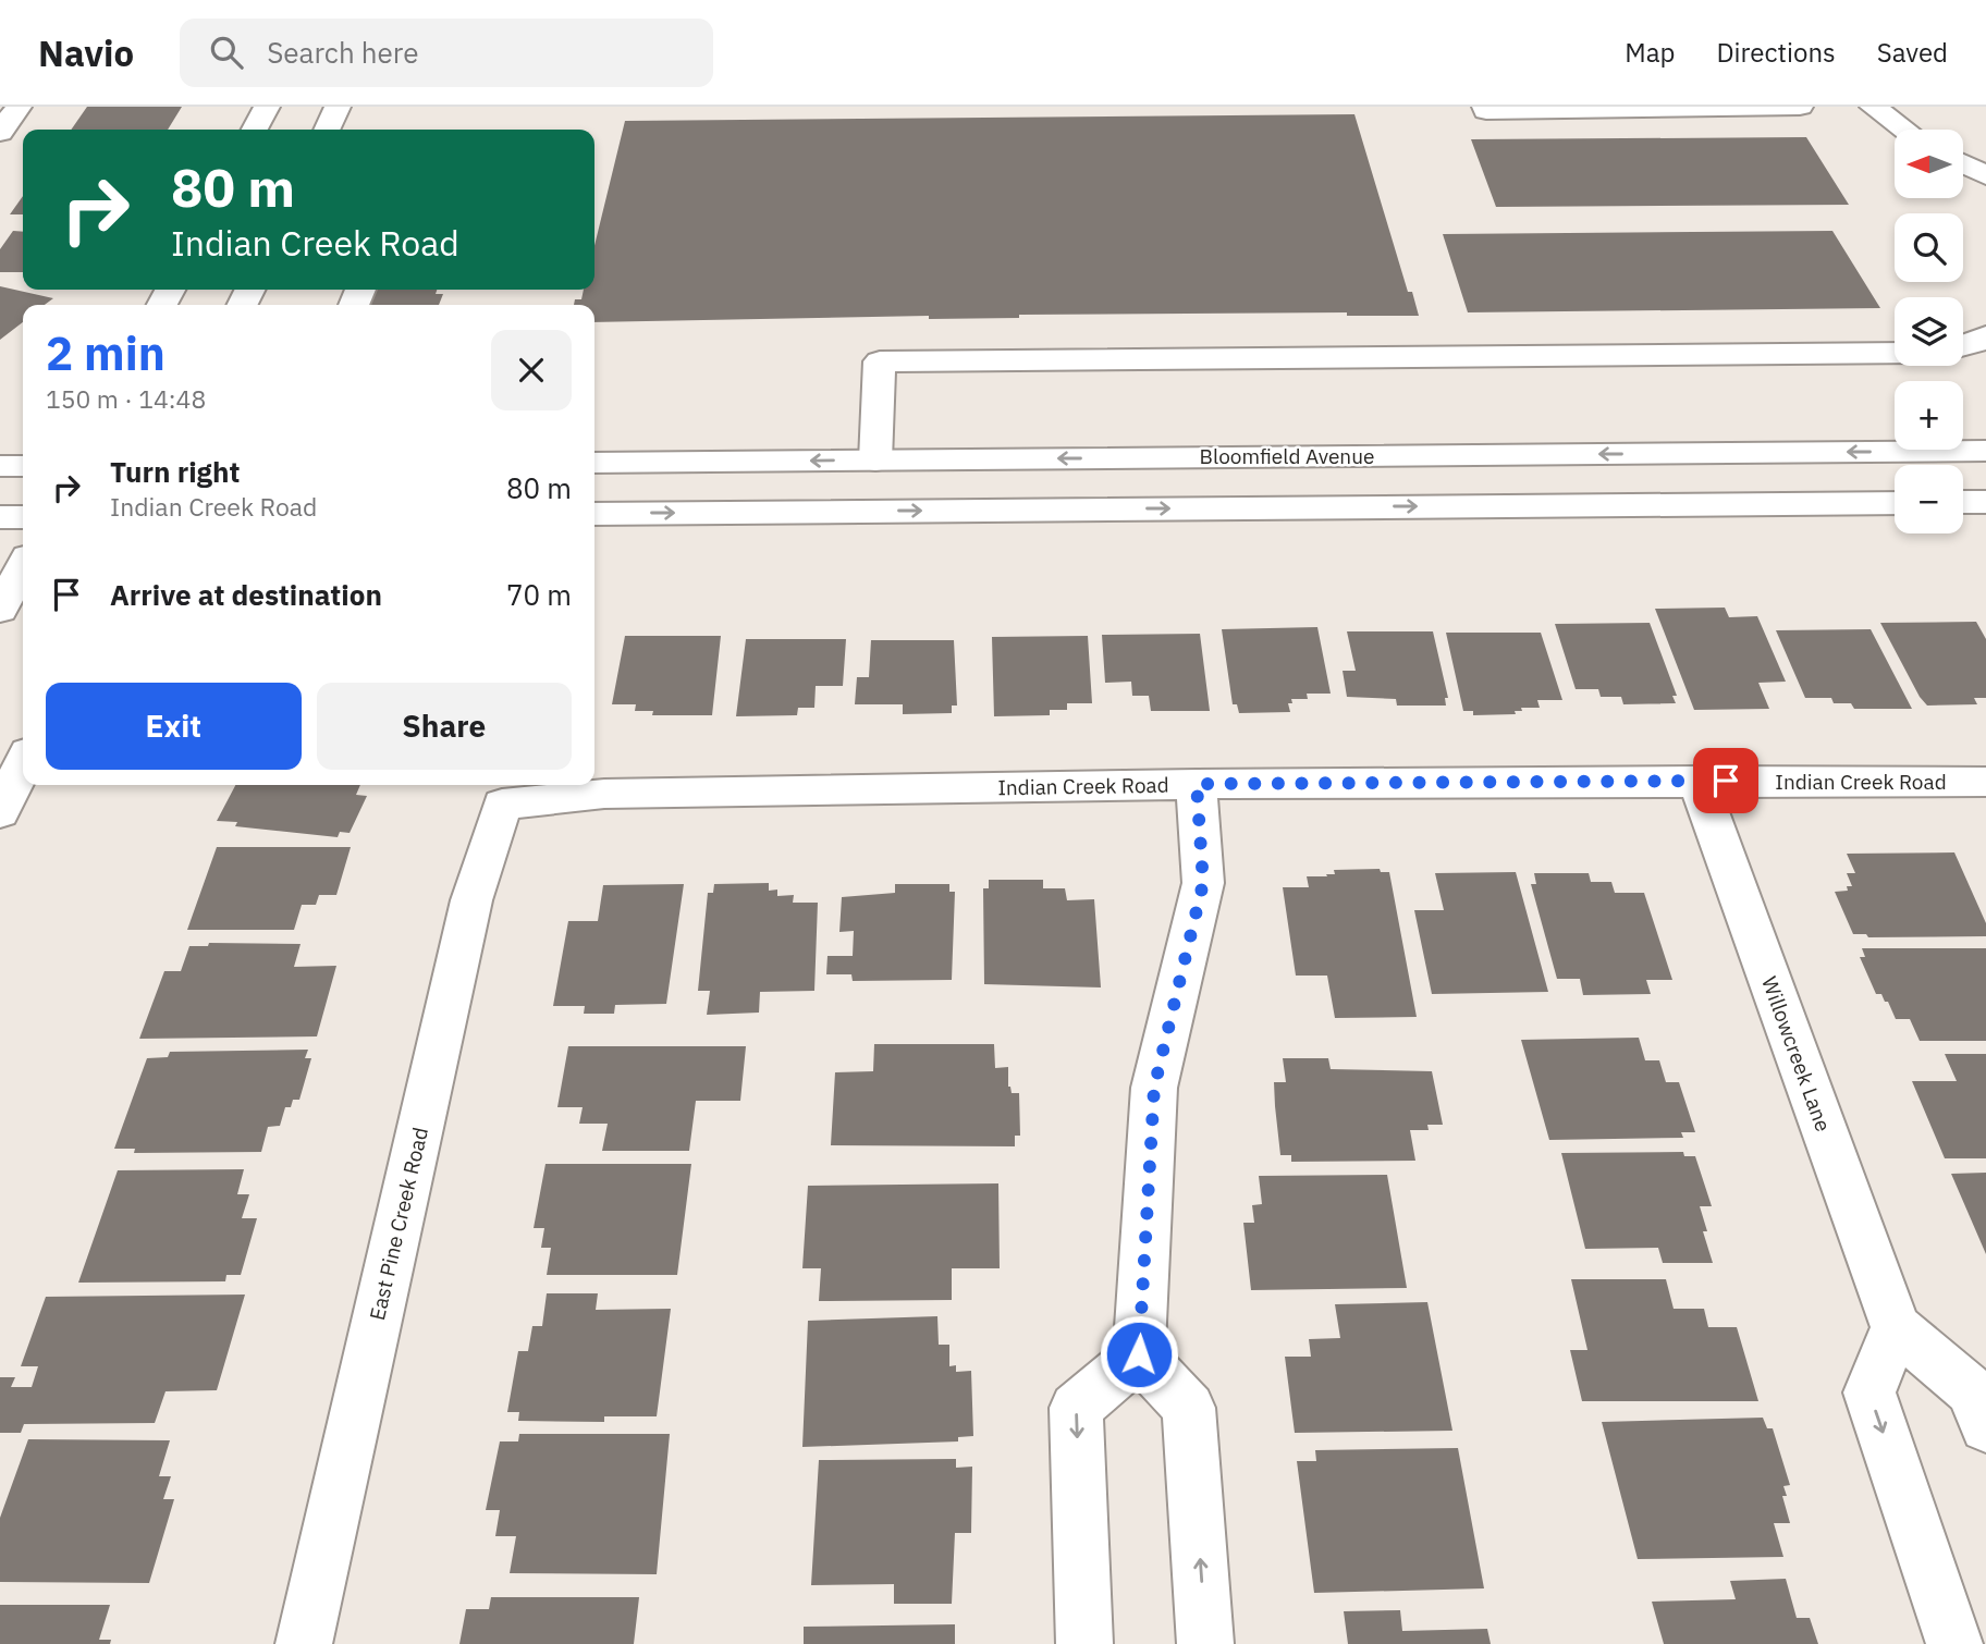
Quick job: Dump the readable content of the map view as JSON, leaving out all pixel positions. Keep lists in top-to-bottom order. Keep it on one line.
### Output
{"streets":{"street":["Bloomfield Avenue","Indian Creek Road","Willowcreek Lane","East Pine Creek Road"]},"crossings":[["Indian Creek Road","Willowcreek Lane"],["Indian Creek Road","East Pine Creek Road"]],"north":"left","page":{"header":"Navio","search":"Search here","nav":["Map","Directions","Saved"],"map_buttons":["+","−"],"turn":["80 m","Indian Creek Road"],"heading":["2 min","150 m · 14:48"],"list":[{"name":"Turn right","note":"Indian Creek Road","value":"80 m"},{"name":"Arrive at destination","value":"70 m"}],"buttons":["Exit","Share"]}}
